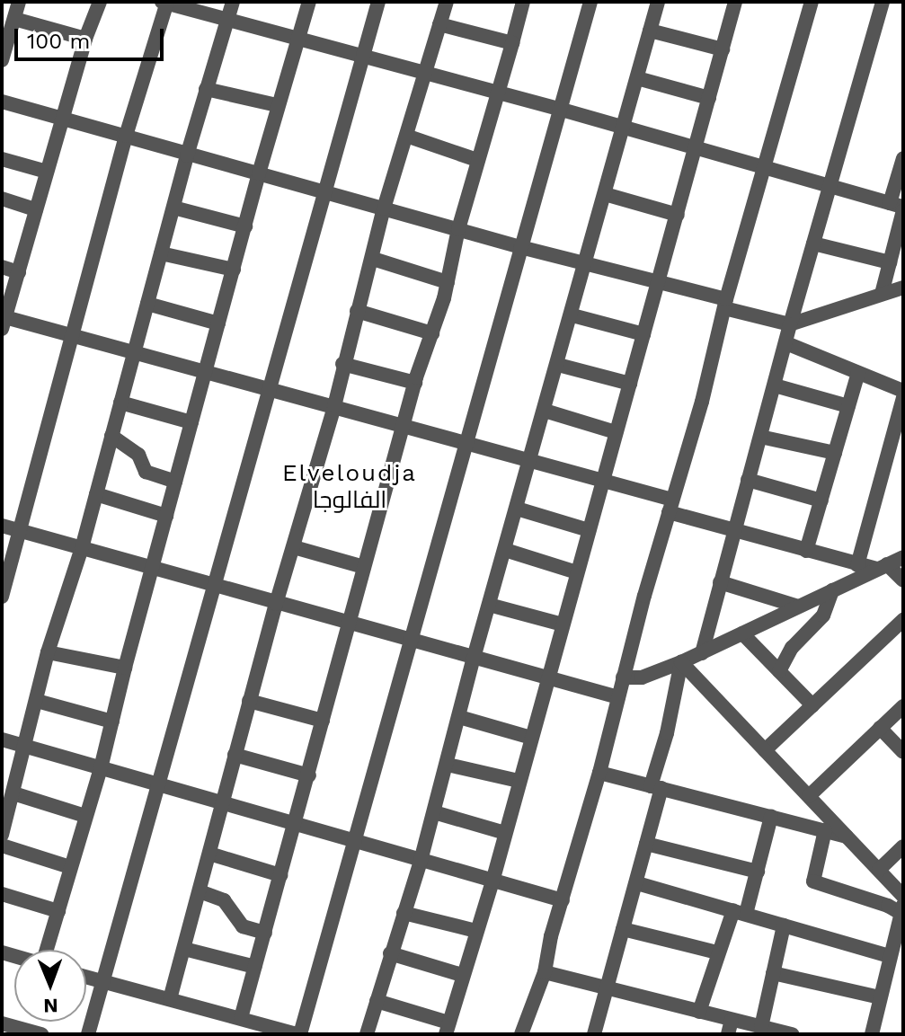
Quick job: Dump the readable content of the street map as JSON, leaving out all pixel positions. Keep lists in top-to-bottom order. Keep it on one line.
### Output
{"districts":["Elveloudja الفالوجا"],"scale_bar":"100 m","north":"bottom"}
